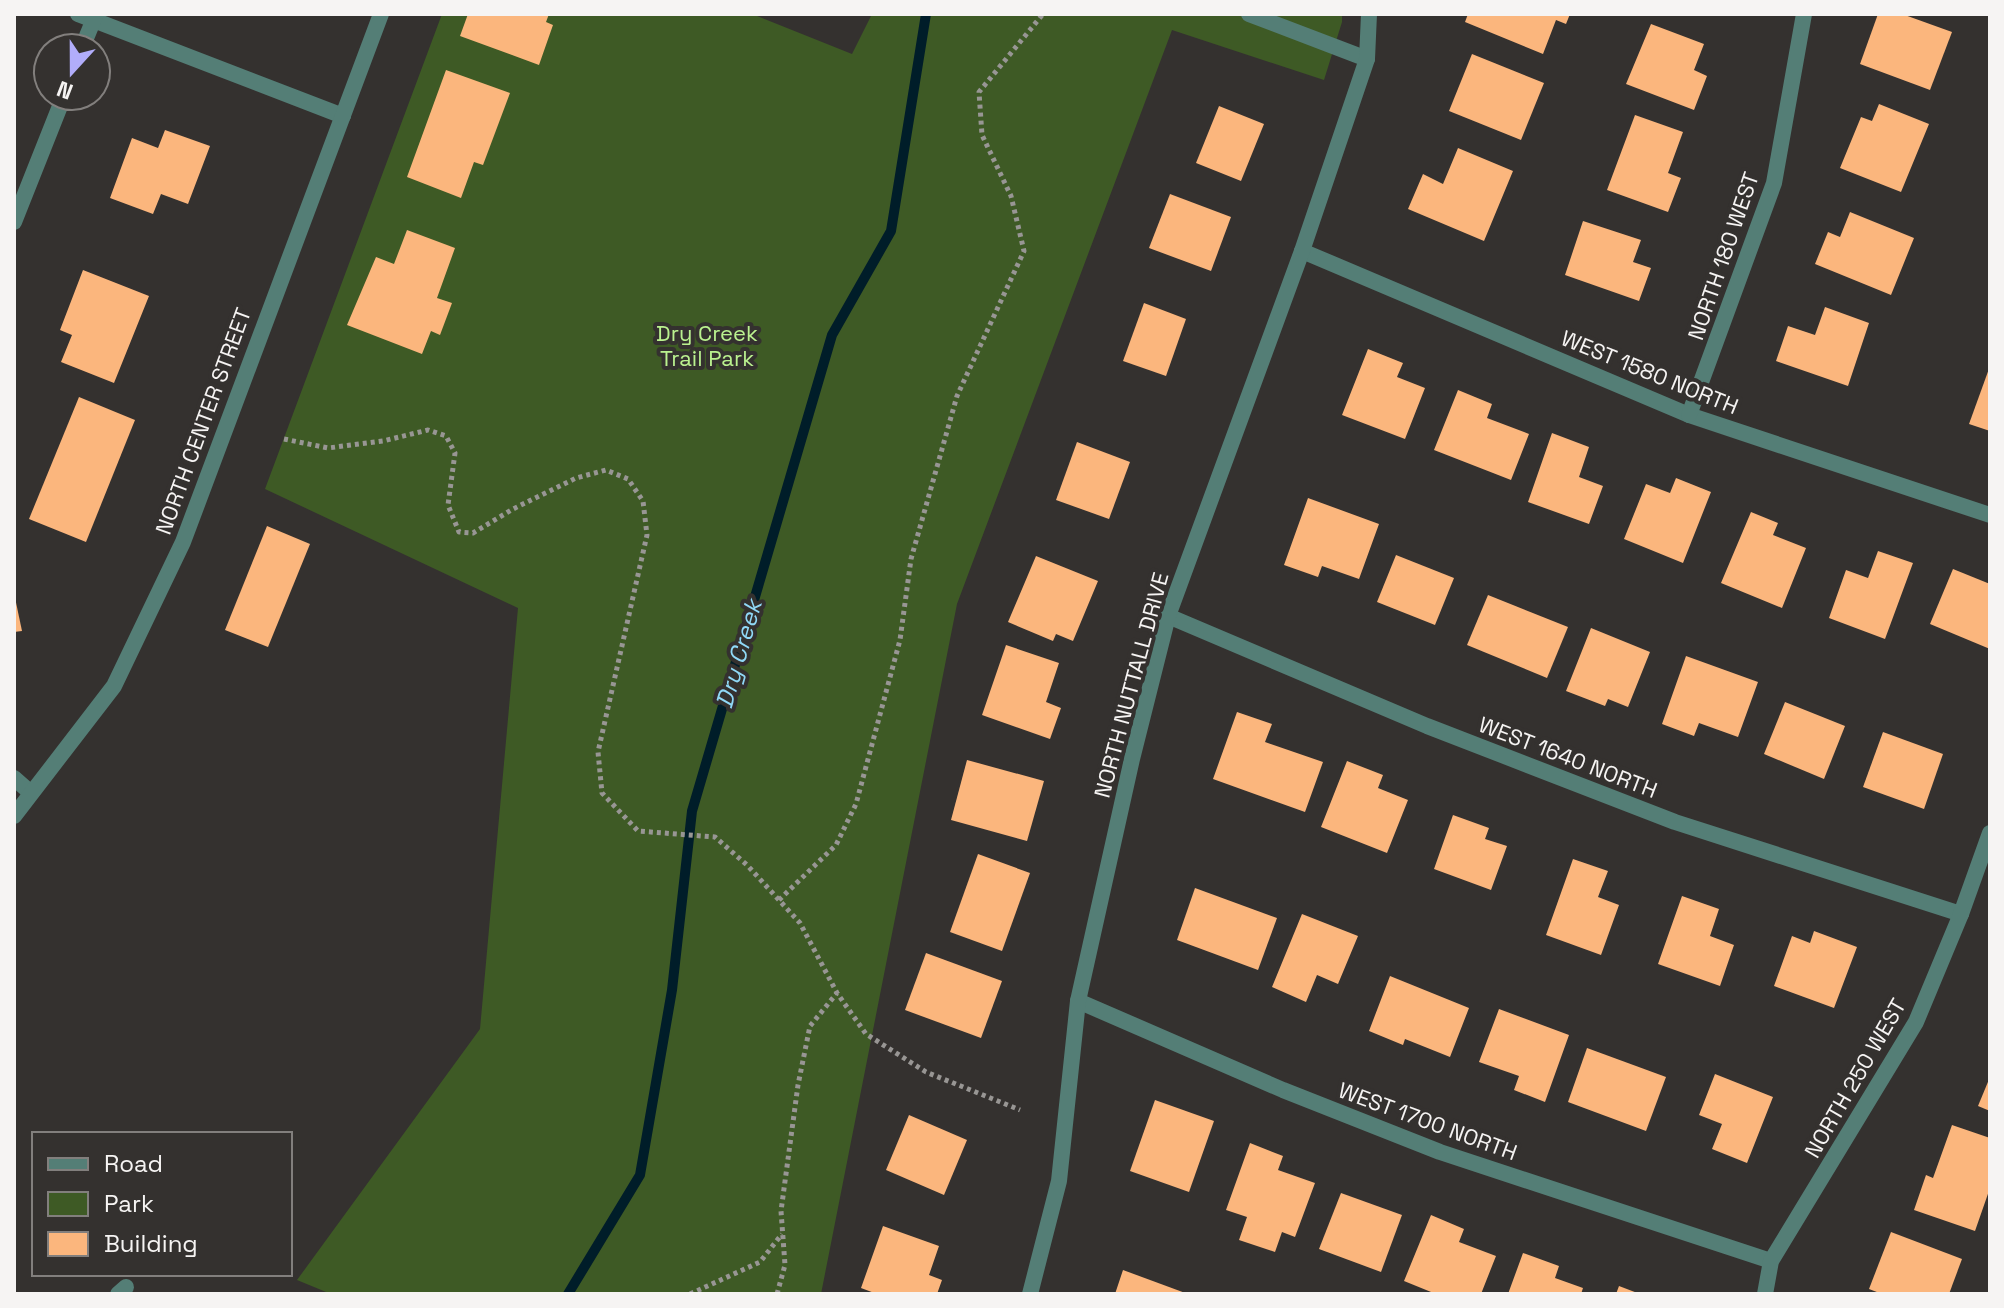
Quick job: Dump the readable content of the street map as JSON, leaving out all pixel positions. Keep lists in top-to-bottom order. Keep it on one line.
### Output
{"streets":{"street":["NORTH 180 WEST","WEST 1580 NORTH","NORTH CENTER STREET","NORTH NUTTALL DRIVE","WEST 1640 NORTH","NORTH 250 WEST","WEST 1700 NORTH"]},"crossings":[["NORTH 180 WEST","WEST 1580 NORTH"],["WEST 1580 NORTH","NORTH NUTTALL DRIVE"],["NORTH NUTTALL DRIVE","WEST 1640 NORTH"],["NORTH NUTTALL DRIVE","WEST 1700 NORTH"],["WEST 1640 NORTH","NORTH 250 WEST"],["NORTH 250 WEST","WEST 1700 NORTH"]],"water":["Dry Creek"],"parks":["Dry Creek Trail Park"],"legend":["Road","Park","Building"],"north":"bottom"}
